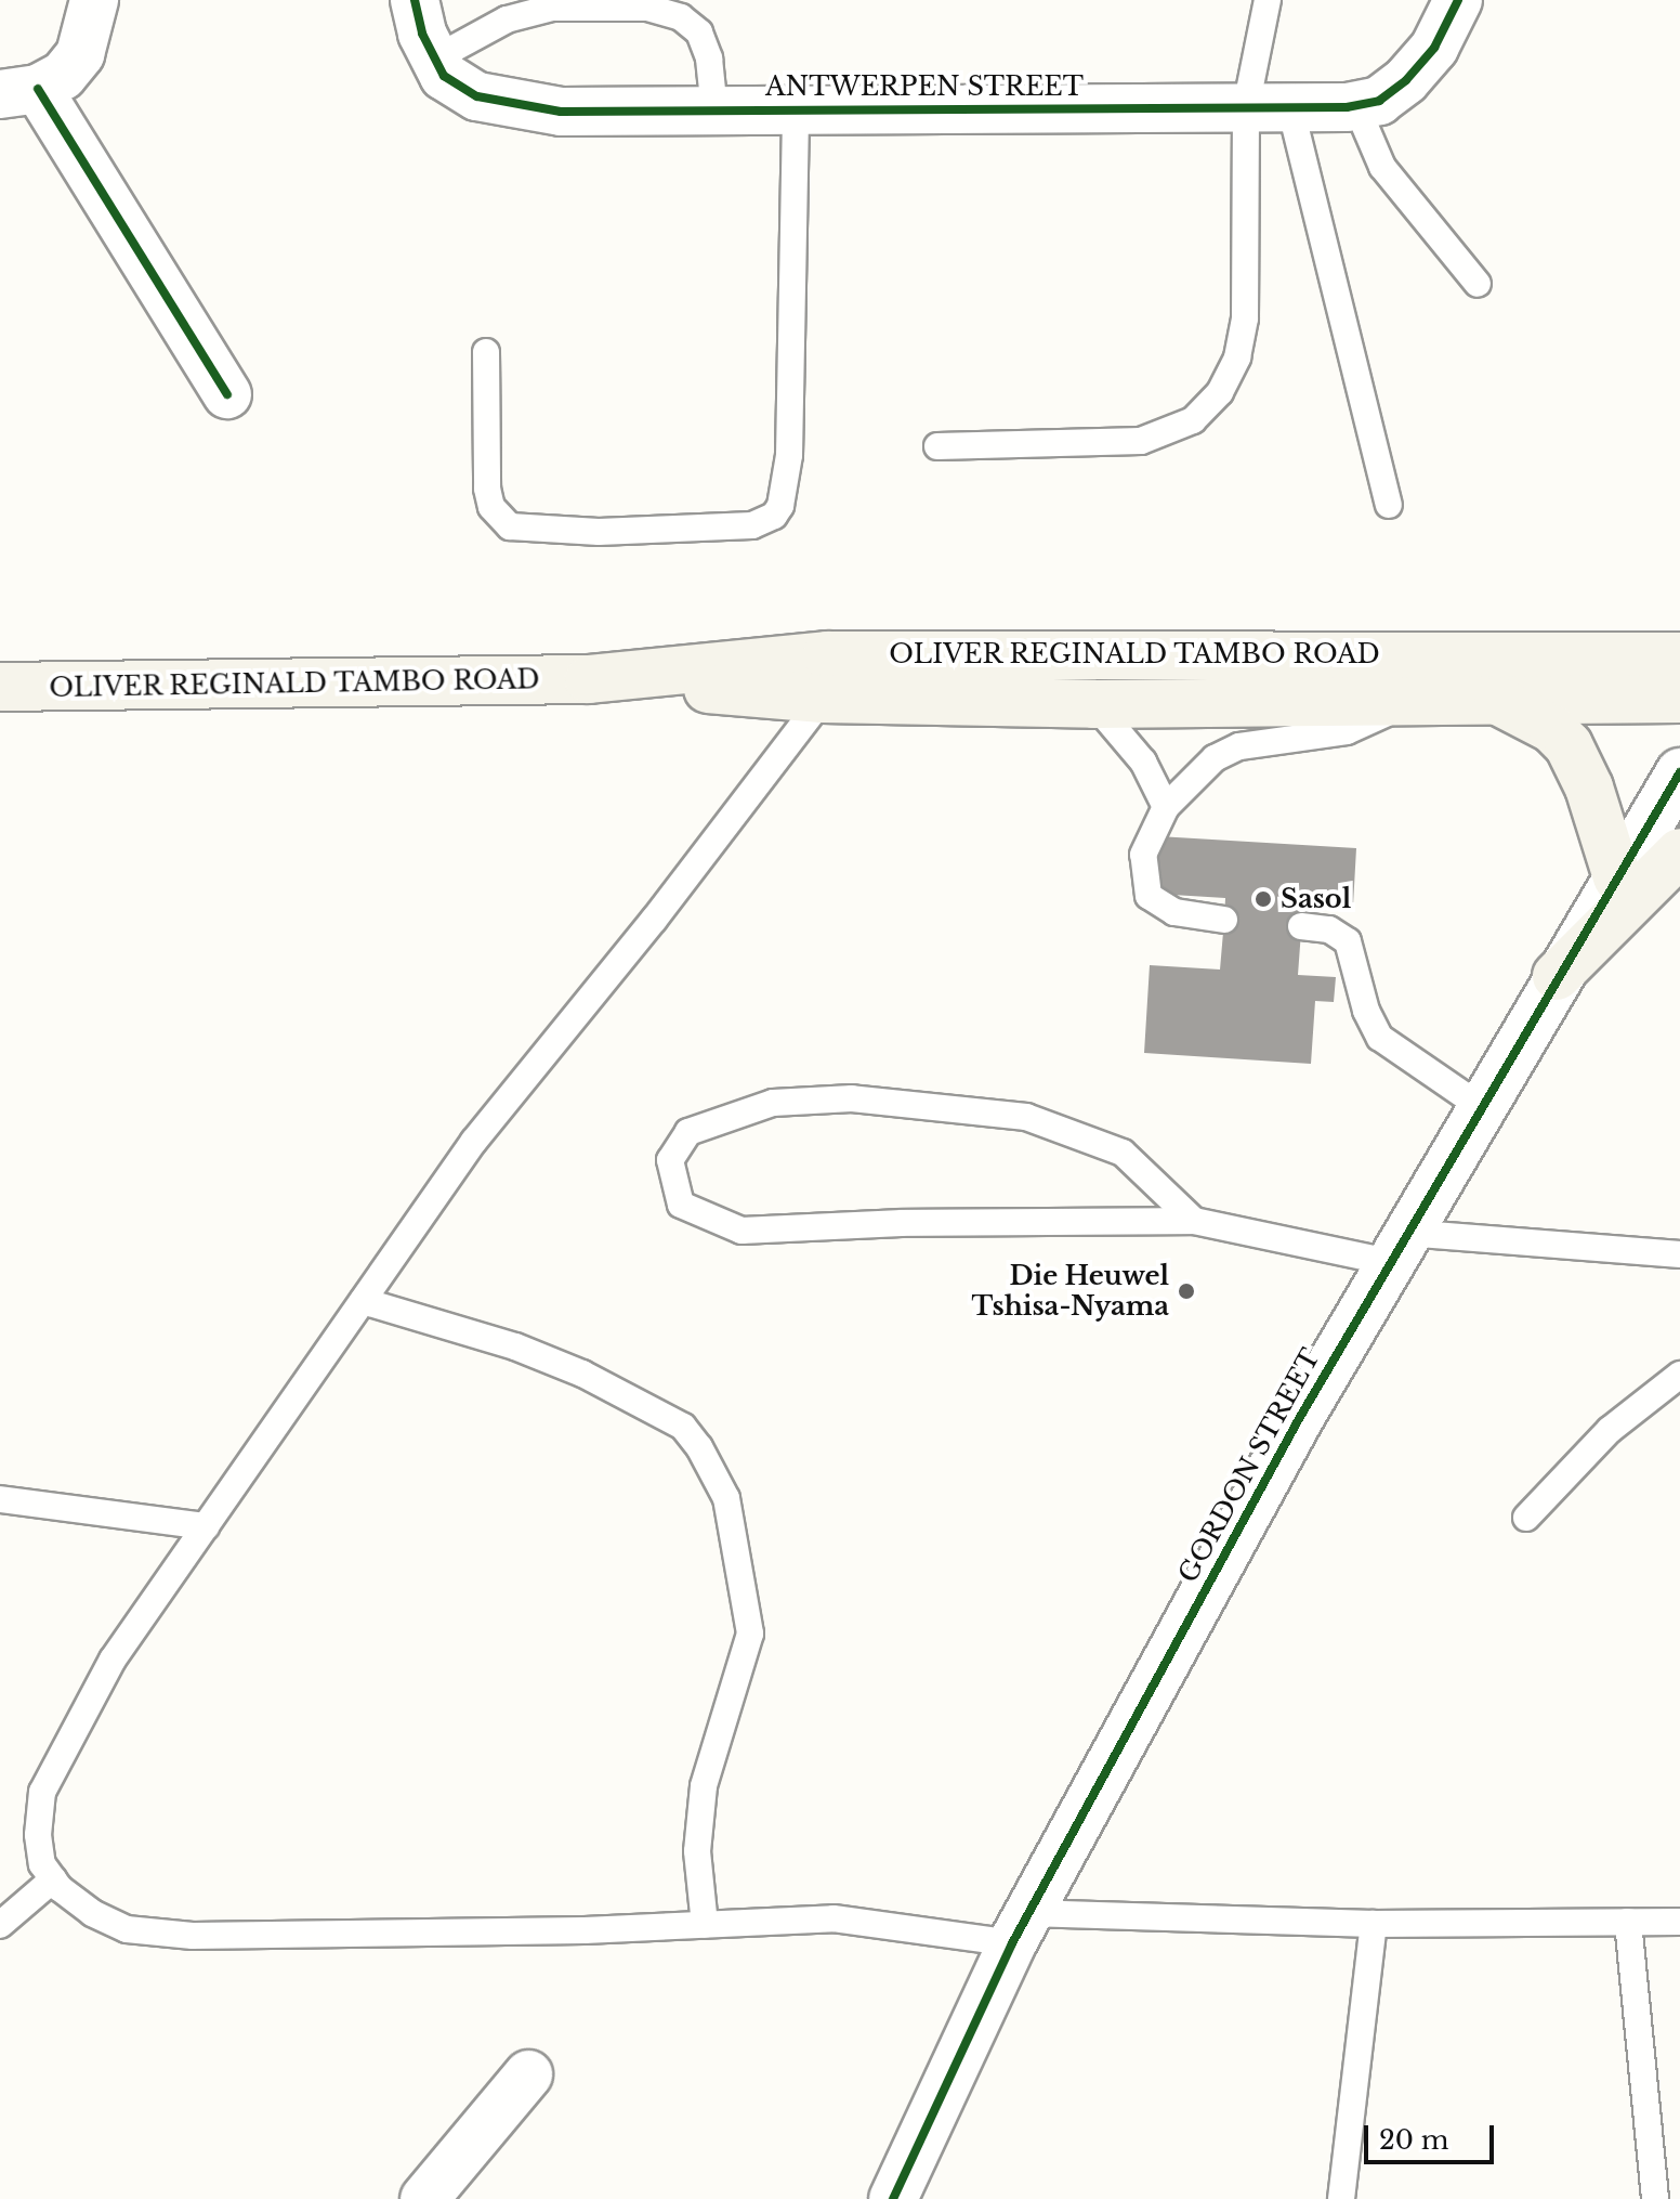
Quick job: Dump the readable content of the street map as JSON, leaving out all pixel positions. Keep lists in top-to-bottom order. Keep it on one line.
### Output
{"streets":{"main road":["OLIVER REGINALD TAMBO ROAD"],"street":["ANTWERPEN STREET","GORDON STREET"]},"places":["Sasol","Die Heuwel Tshisa-Nyama"],"scale_bar":"20 m"}
